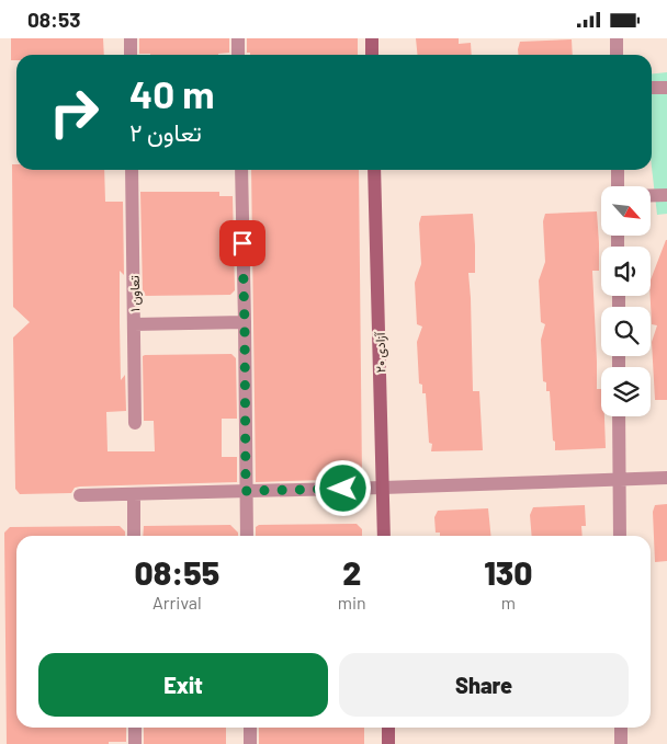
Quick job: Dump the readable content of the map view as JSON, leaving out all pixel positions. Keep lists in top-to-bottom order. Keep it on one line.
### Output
{"streets":{"street":["تعاون ۱","آزادی ۲۰"]},"north":"bottom right","page":{"status":"08:53","turn":["40 m","تعاون ۲"],"eta":["08:55","Arrival","2","min","130","m"],"buttons":["Exit","Share"]}}
